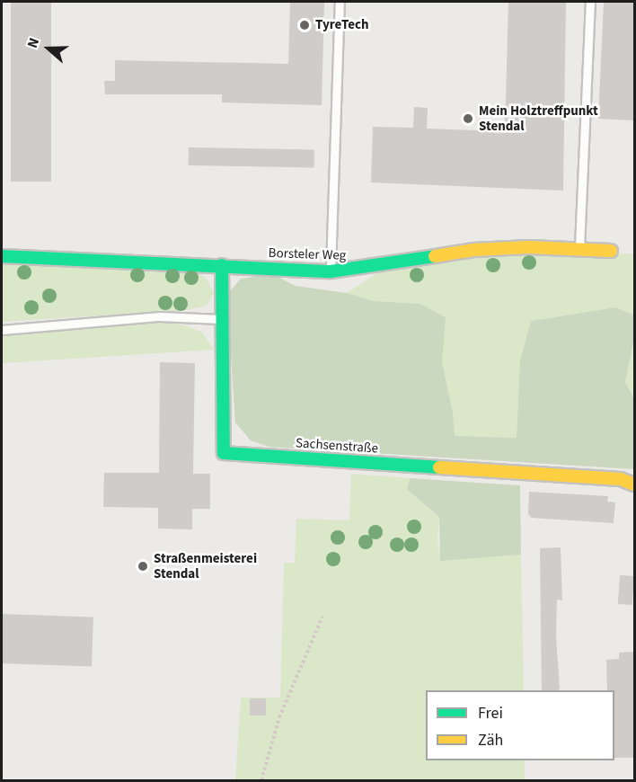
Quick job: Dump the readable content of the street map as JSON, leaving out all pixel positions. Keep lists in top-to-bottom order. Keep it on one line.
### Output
{"streets":{"street":["Borsteler Weg","Sachsenstraße"]},"crossings":[["Borsteler Weg","Sachsenstraße"]],"places":["TyreTech","Mein Holztreffpunkt Stendal","Straßenmeisterei Stendal"],"legend":["Frei","Zäh"],"north":"left"}
